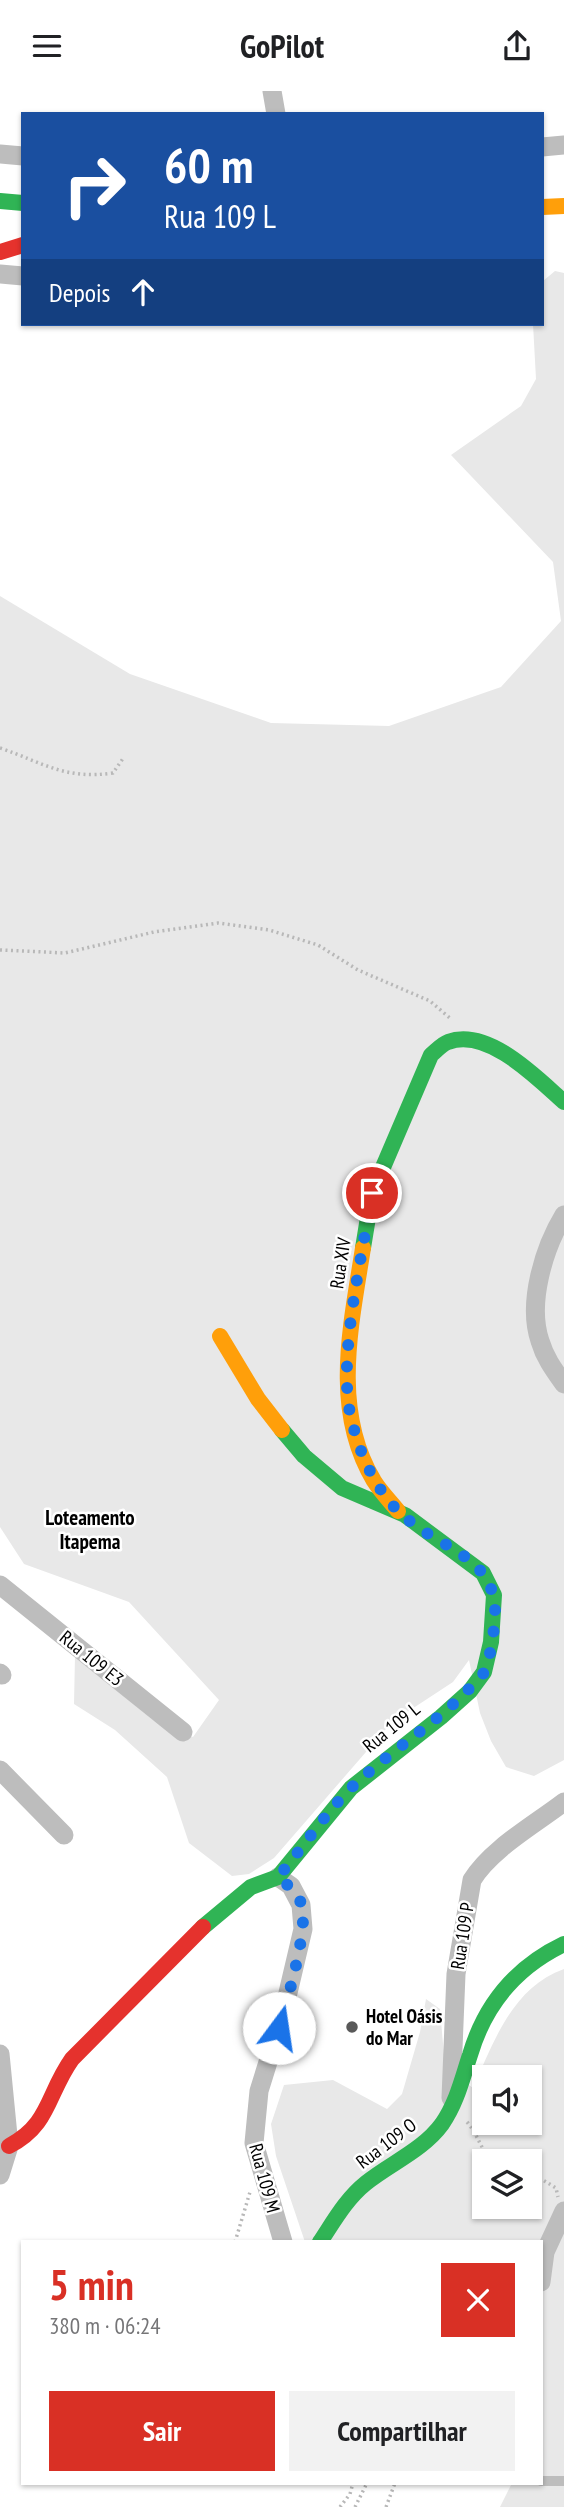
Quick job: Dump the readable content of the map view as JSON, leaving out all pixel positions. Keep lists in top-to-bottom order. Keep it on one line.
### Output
{"streets":{"main road":["Rua XIV","Rua 109 L","Rua 109 O"],"street":["Rua 109 E3","Rua 109 P","Rua 109 M"]},"crossings":[["Rua XIV","Rua 109 L"],["Rua 109 L","Rua 109 M"],["Rua 109 P","Rua 109 O"]],"districts":["Loteamento Itapema"],"places":["Hotel Oásis do Mar"],"page":{"header":"GoPilot","turn":["60 m","Rua 109 L"],"then":"Depois","heading":["5 min","380 m · 06:24"],"buttons":["Sair","Compartilhar"]}}
